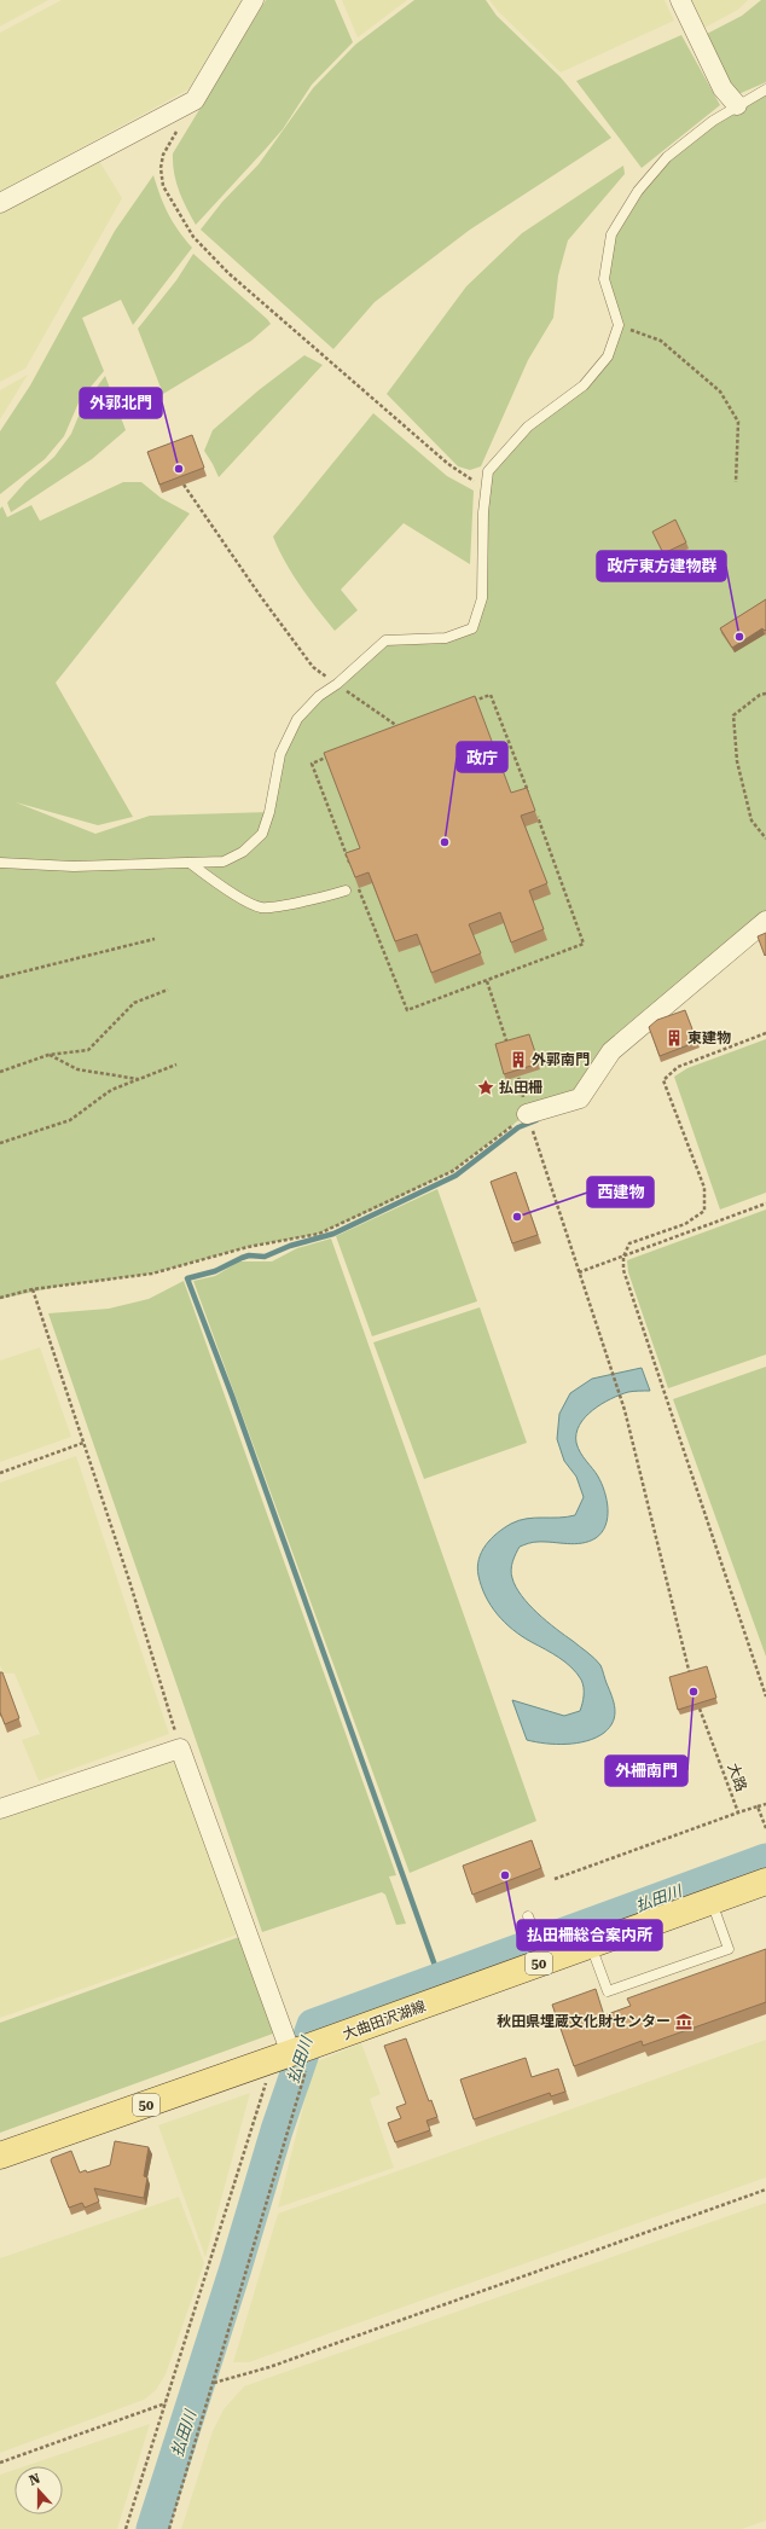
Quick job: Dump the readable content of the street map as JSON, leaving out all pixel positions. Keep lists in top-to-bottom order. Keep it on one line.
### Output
{"streets":{"main road":["50","大曲田沢湖線"],"path":["大路"]},"water":["払田川"],"places":{"other":["外郭北門","政庁東方建物群","政庁","西建物","外柵南門","払田柵総合案内所"],"building":["東建物","外郭南門"],"place":["払田柵"],"museum":["秋田県埋蔵文化財センター"]},"north":"top"}
